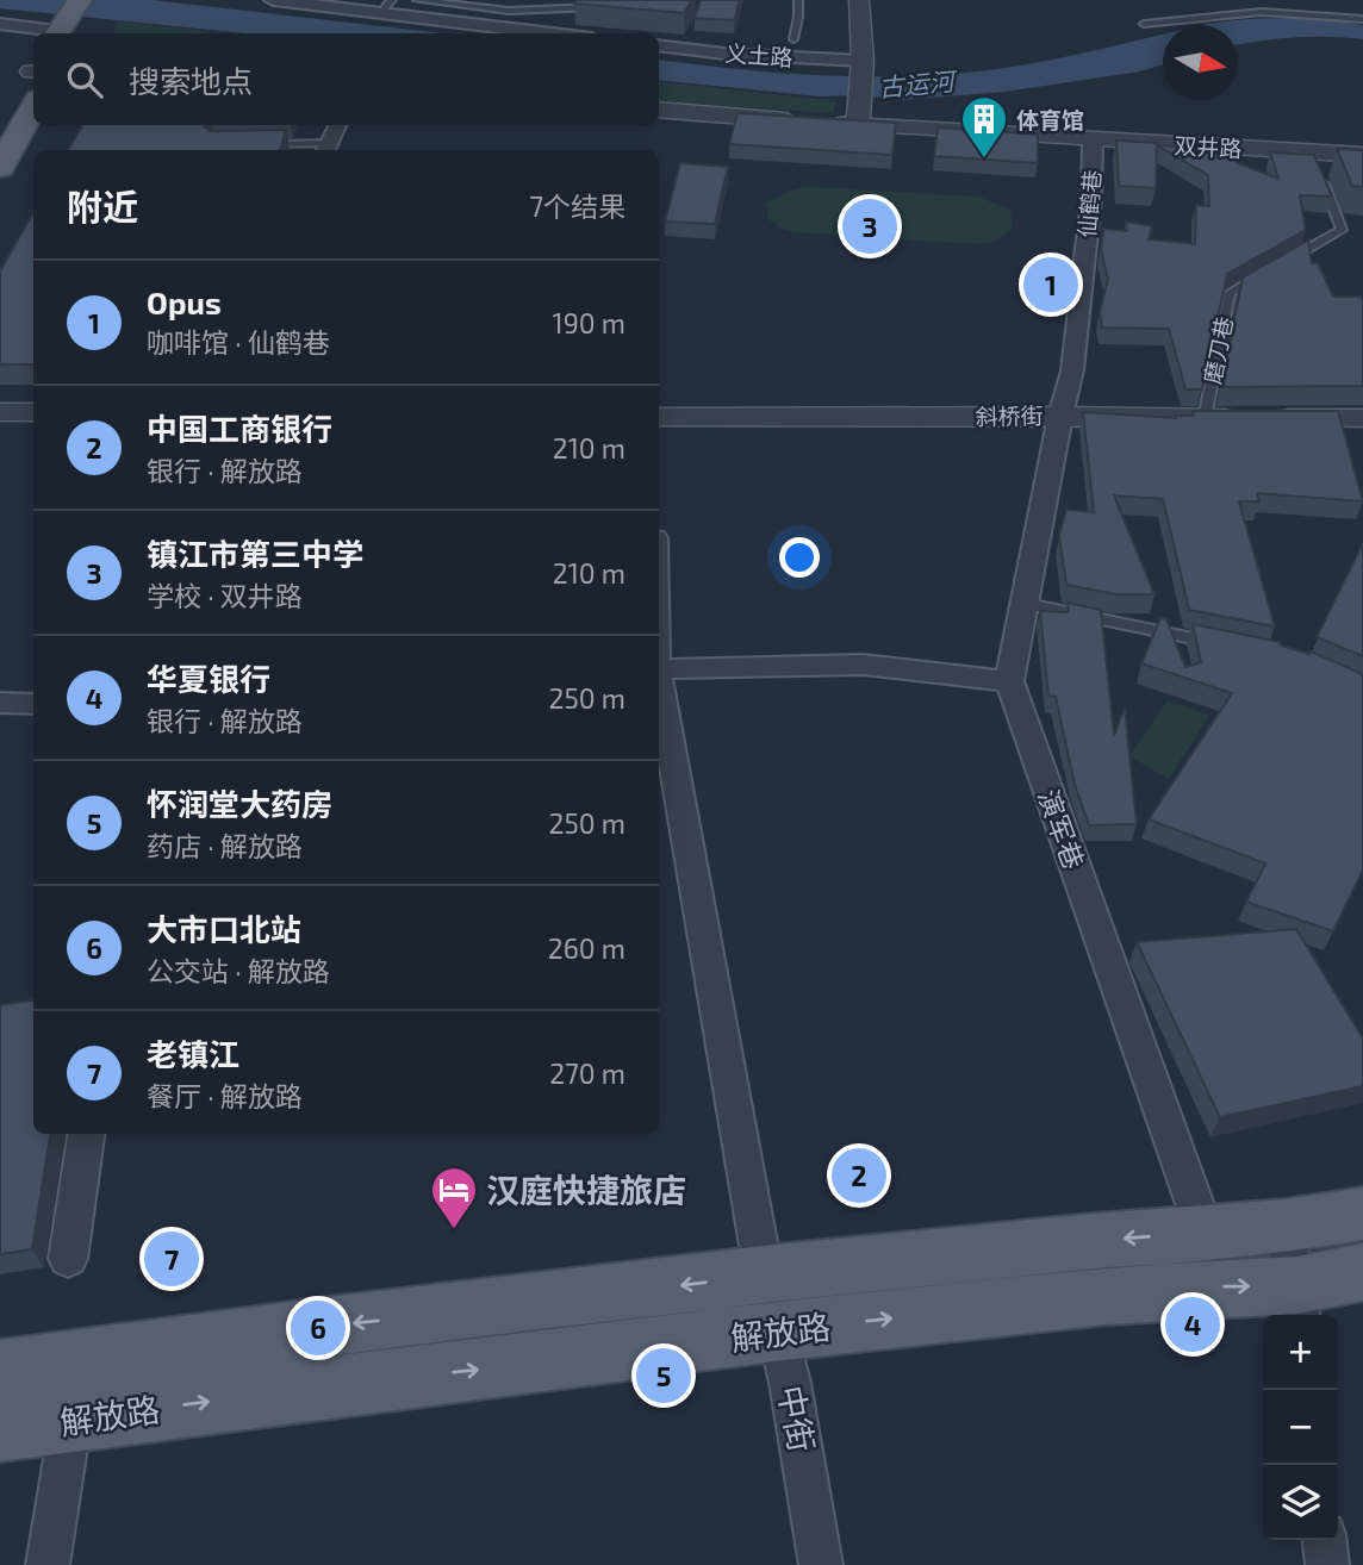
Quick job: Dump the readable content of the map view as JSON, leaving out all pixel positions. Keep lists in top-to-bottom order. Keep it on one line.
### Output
{"streets":{"main road":["解放路"],"street":["义土路","双井路","仙鹤巷","斜桥街","演军巷","中街"],"lane":["磨刀巷"]},"crossings":[["双井路","仙鹤巷"],["仙鹤巷","斜桥街"],["仙鹤巷","演军巷"],["磨刀巷","斜桥街"],["斜桥街","演军巷"],["演军巷","解放路"],["解放路","中街"]],"water":["古运河"],"places":{"building":["体育馆"],"hotel":["汉庭快捷旅店"]},"north":"right","page":{"search":"搜索地点","heading":["附近","7个结果"],"pins":["3","1","2","7","4","6","5"],"list":[{"mark":"1","name":"Opus","note":"咖啡馆 · 仙鹤巷","value":"190 m"},{"mark":"2","name":"中国工商银行","note":"银行 · 解放路","value":"210 m"},{"mark":"3","name":"镇江市第三中学","note":"学校 · 双井路","value":"210 m"},{"mark":"4","name":"华夏银行","note":"银行 · 解放路","value":"250 m"},{"mark":"5","name":"怀润堂大药房","note":"药店 · 解放路","value":"250 m"},{"mark":"6","name":"大市口北站","note":"公交站 · 解放路","value":"260 m"},{"mark":"7","name":"老镇江","note":"餐厅 · 解放路","value":"270 m"}],"map_buttons":["+","−"]}}
